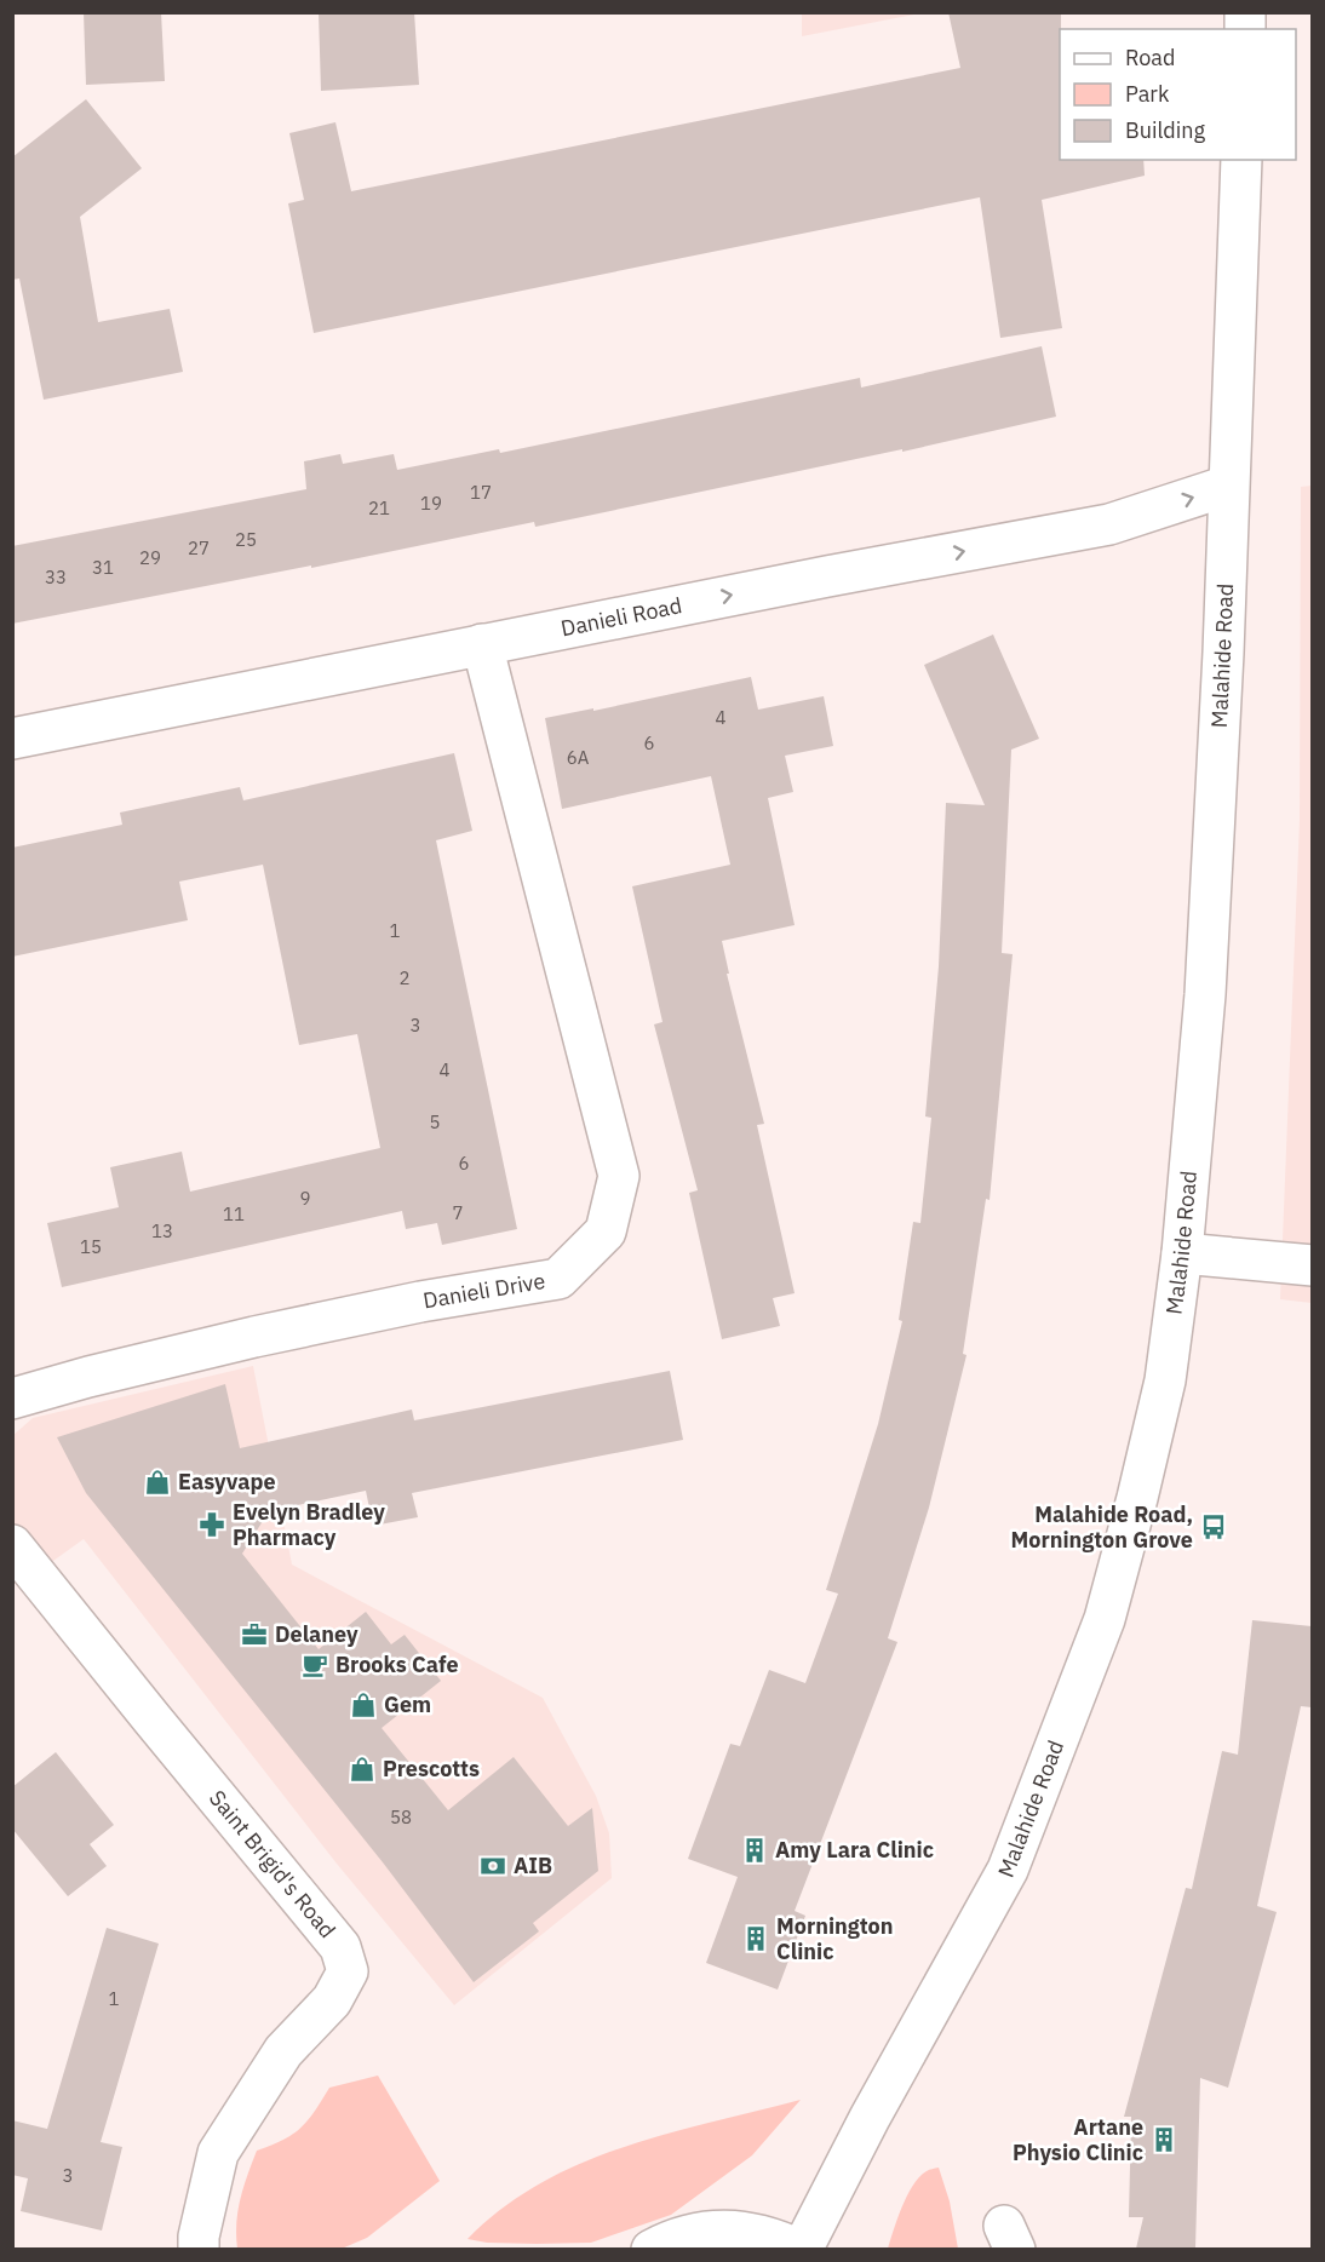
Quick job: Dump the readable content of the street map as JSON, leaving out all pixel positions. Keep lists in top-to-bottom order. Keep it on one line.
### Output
{"streets":{"street":["Danieli Road","Malahide Road","Danieli Drive","Saint Brigid's Road"]},"crossings":[["Danieli Road","Malahide Road"],["Danieli Road","Danieli Drive"]],"one_way":["Danieli Road"],"places":{"shop":["Easyvape","Gem","Prescotts"],"pharmacy":["Evelyn Bradley Pharmacy"],"bus stop":["Malahide Road, Mornington Grove"],"office":["Delaney"],"cafe":["Brooks Cafe"],"building":["Amy Lara Clinic","Mornington Clinic","Artane Physio Clinic"],"bank":["AIB"]},"house_numbers":["17","19","21","25","27","29","31","33","4","6","6A","1","2","3","4","5","6","9","7","11","13","15","58","1","3"],"legend":["Road","Park","Building"]}
